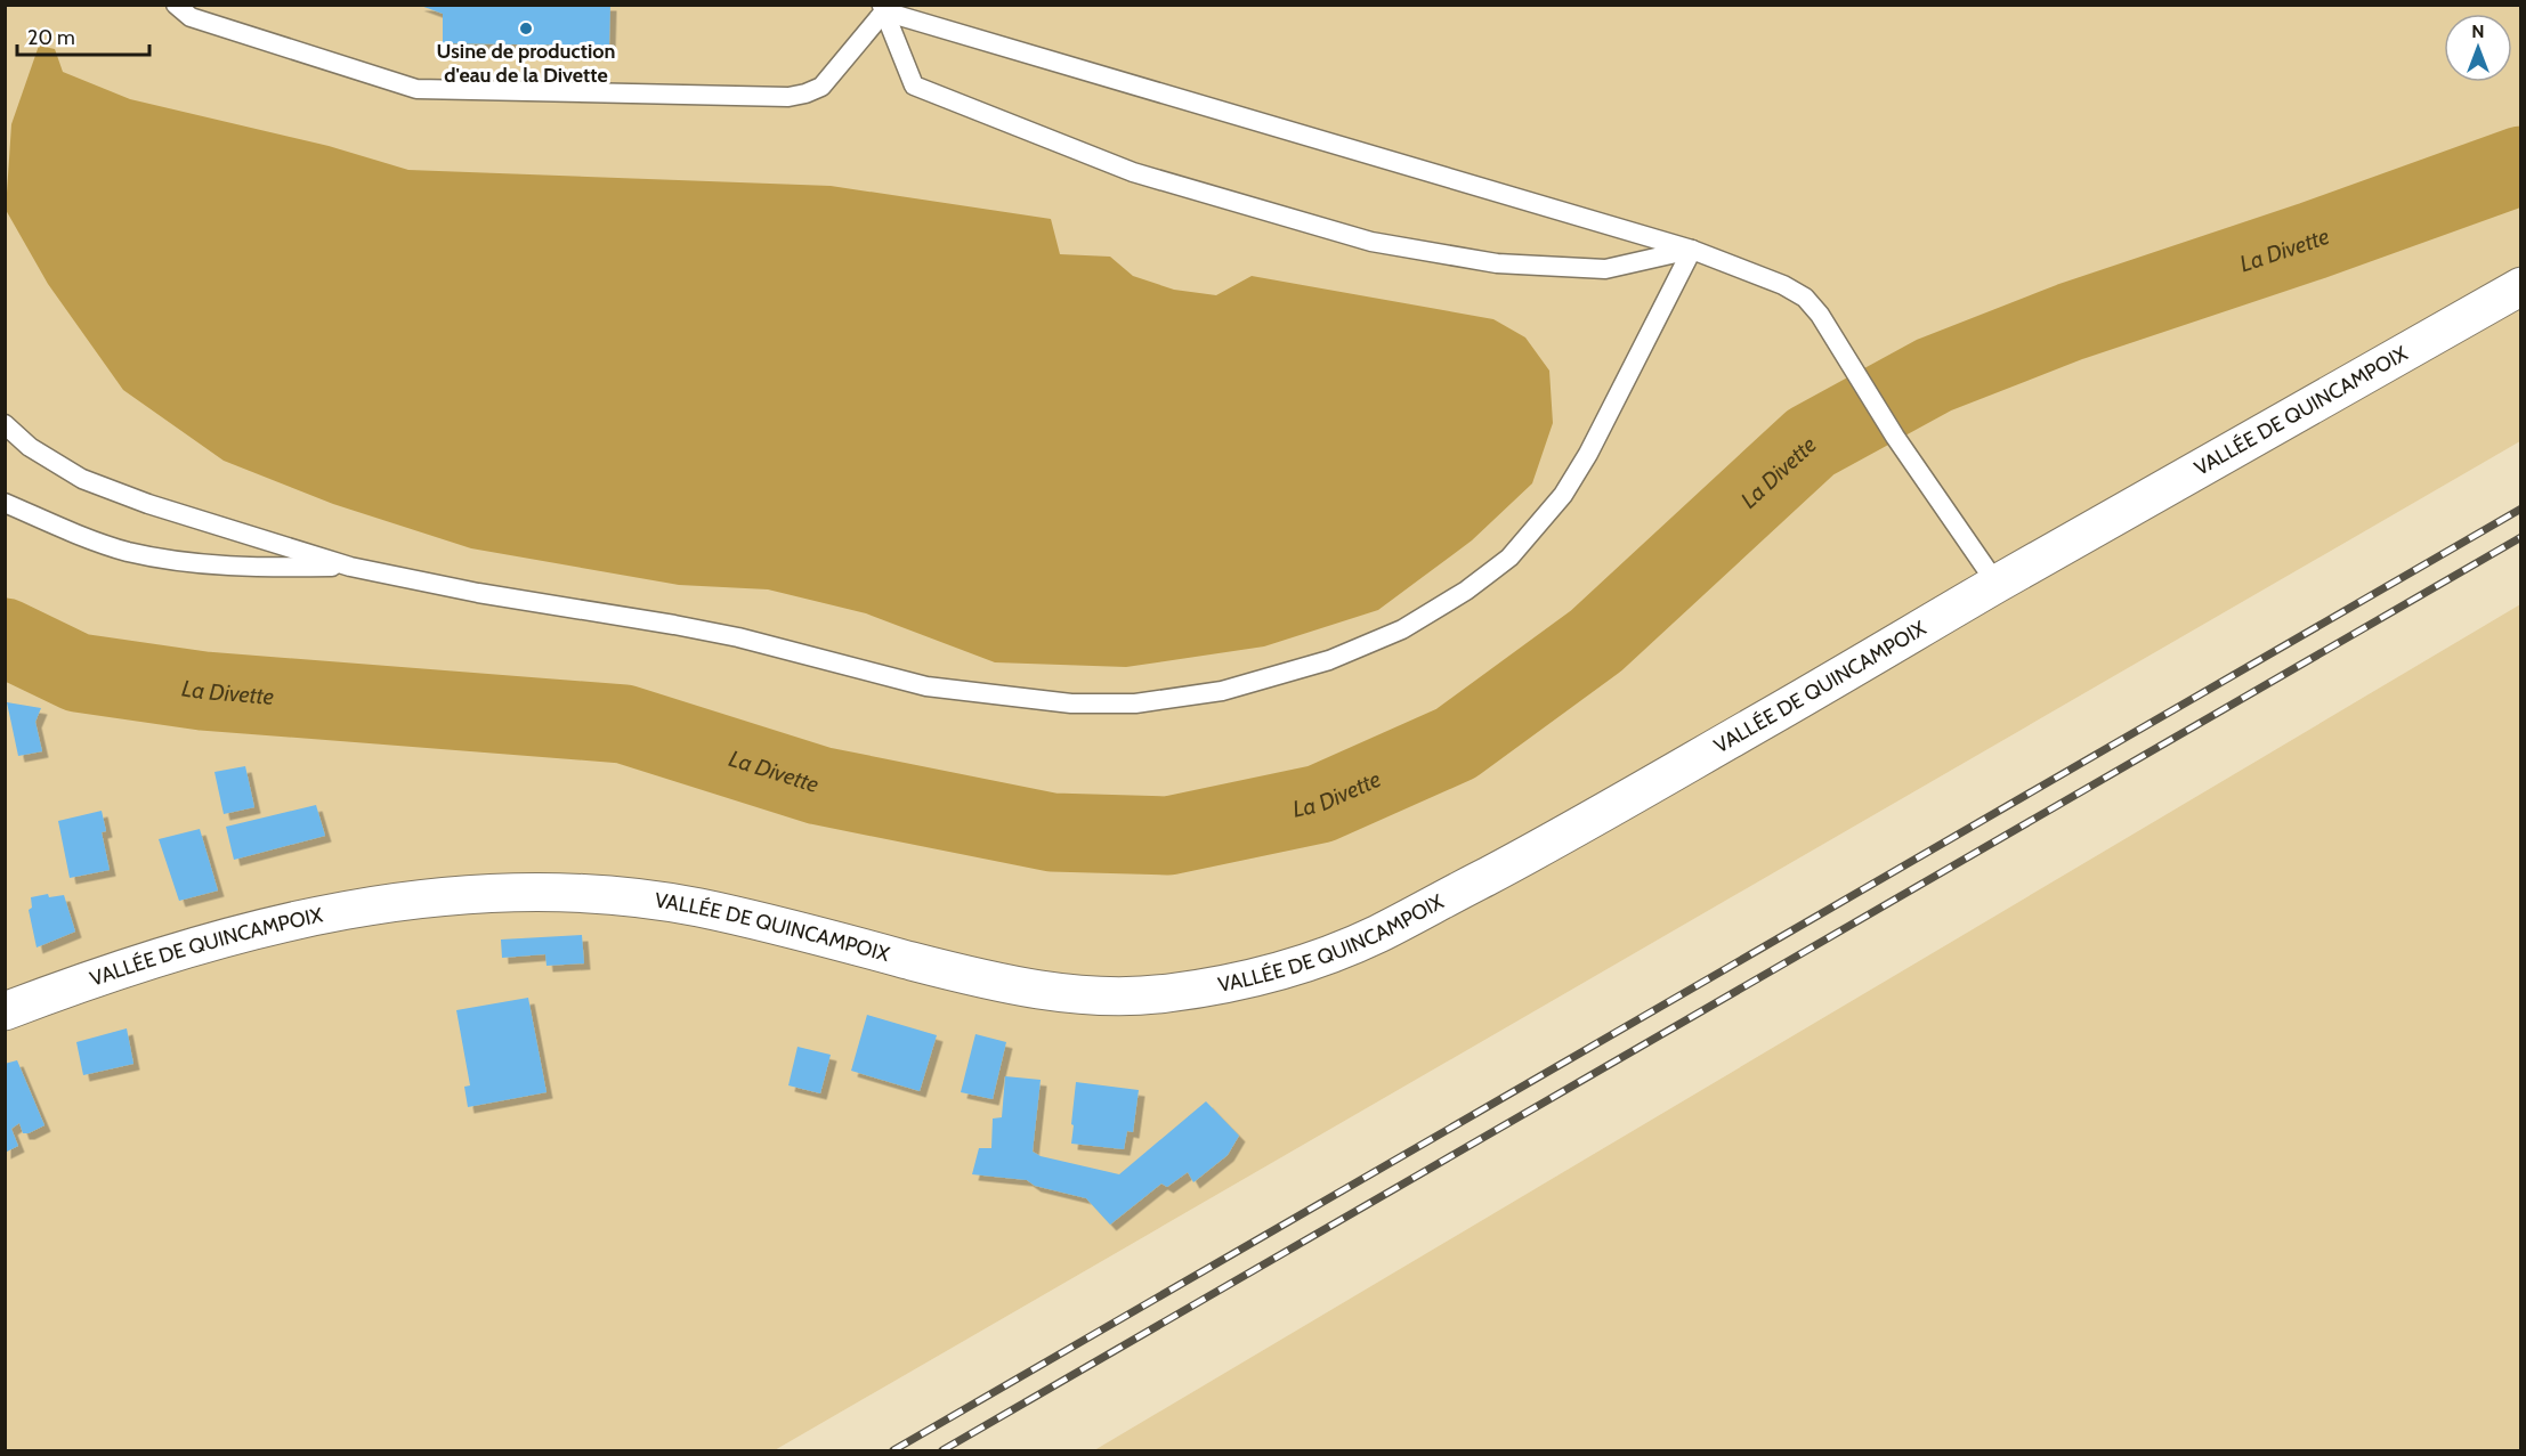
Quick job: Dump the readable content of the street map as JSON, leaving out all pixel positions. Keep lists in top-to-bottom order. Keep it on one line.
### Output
{"streets":{"main road":["VALLÉE DE QUINCAMPOIX"]},"water":["La Divette"],"places":["Usine de production d'eau de la Divette"],"scale_bar":"20 m","north":"top"}
